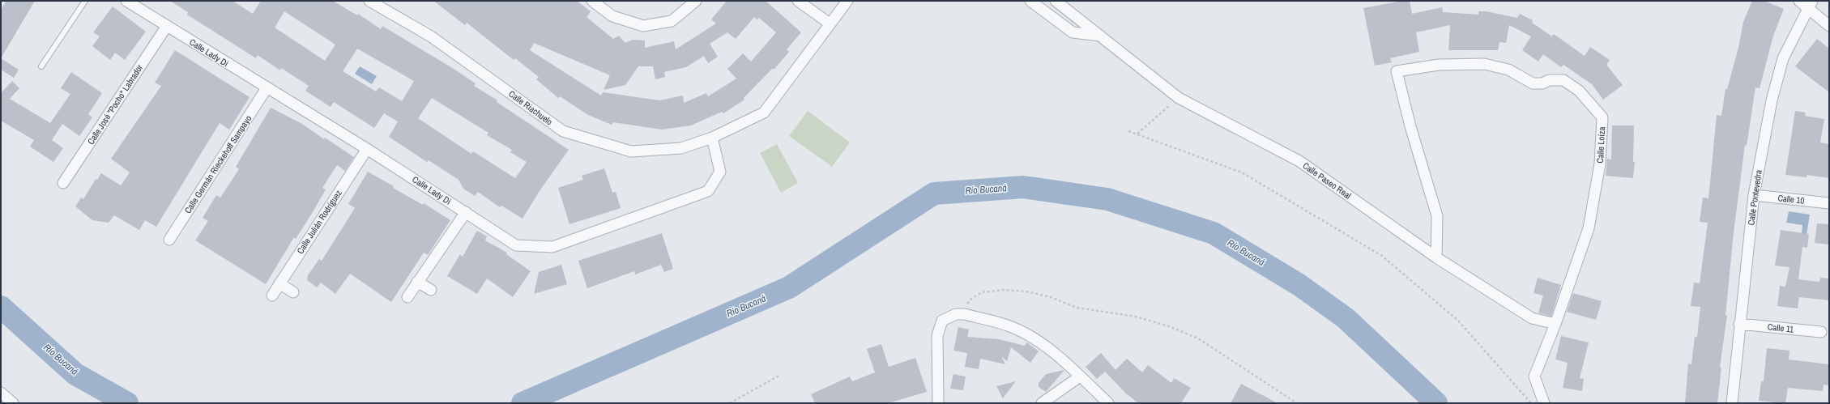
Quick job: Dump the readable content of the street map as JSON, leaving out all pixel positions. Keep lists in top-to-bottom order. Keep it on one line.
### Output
{"streets":{"street":["Calle Lady Di","Calle José \"Pocho\" Labrador","Calle Riachuelo","Calle Loíza","Calle Germán Rieckehoff Sampayo","Calle Paseo Real","Calle Pontevedra","Calle 10","Calle Julián Rodríguez","Calle 11"]},"crossings":[["Calle Lady Di","Calle José \"Pocho\" Labrador"],["Calle Lady Di","Calle Riachuelo"],["Calle Lady Di","Calle Germán Rieckehoff Sampayo"],["Calle Lady Di","Calle Julián Rodríguez"],["Calle Loíza","Calle Paseo Real"],["Calle Pontevedra","Calle 10"],["Calle Pontevedra","Calle 11"]],"water":["Río Bucaná"]}
